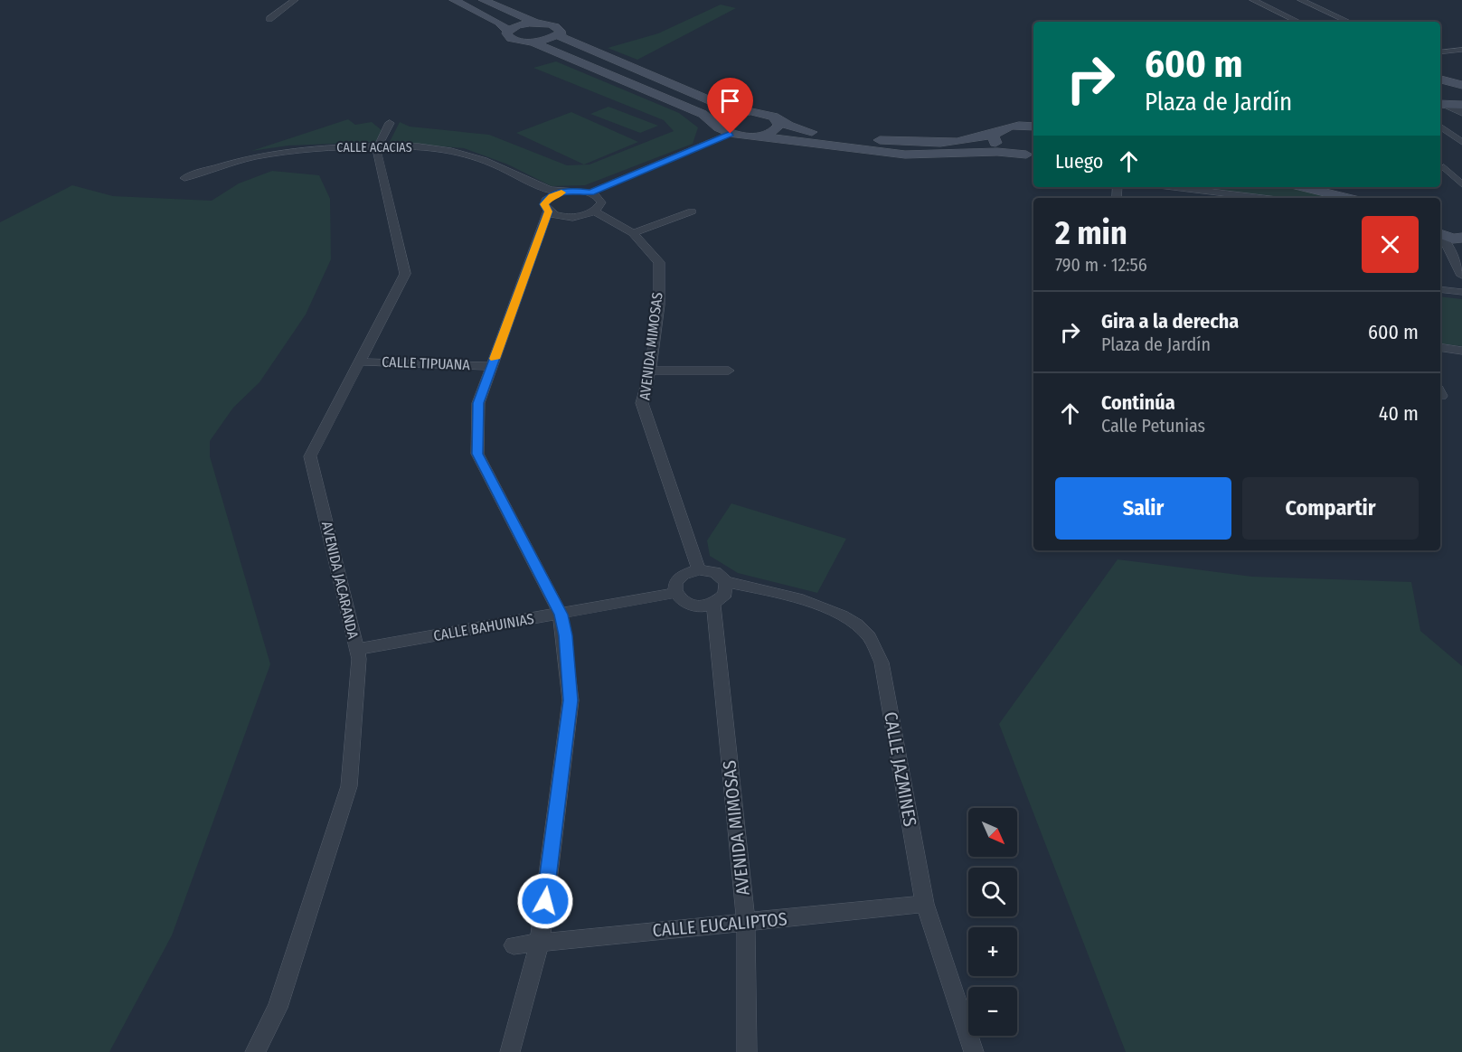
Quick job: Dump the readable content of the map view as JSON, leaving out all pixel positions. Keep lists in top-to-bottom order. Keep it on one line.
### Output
{"streets":{"street":["CALLE ACACIAS","AVENIDA MIMOSAS","CALLE TIPUANA","AVENIDA JACARANDA","CALLE BAHUINIAS","CALLE JAZMINES","CALLE EUCALIPTOS"]},"crossings":[["CALLE ACACIAS","AVENIDA JACARANDA"],["AVENIDA MIMOSAS","CALLE BAHUINIAS"],["AVENIDA MIMOSAS","CALLE JAZMINES"],["AVENIDA MIMOSAS","CALLE EUCALIPTOS"],["CALLE TIPUANA","AVENIDA JACARANDA"],["AVENIDA JACARANDA","CALLE BAHUINIAS"],["CALLE BAHUINIAS","CALLE JAZMINES"],["CALLE JAZMINES","CALLE EUCALIPTOS"]],"north":"bottom right","page":{"turn":["600 m","Plaza de Jardín"],"then":"Luego","heading":["2 min","790 m · 12:56"],"list":[{"name":"Gira a la derecha","note":"Plaza de Jardín","value":"600 m"},{"name":"Continúa","note":"Calle Petunias","value":"40 m"}],"buttons":["Salir","Compartir"],"map_buttons":["+","−"]}}
